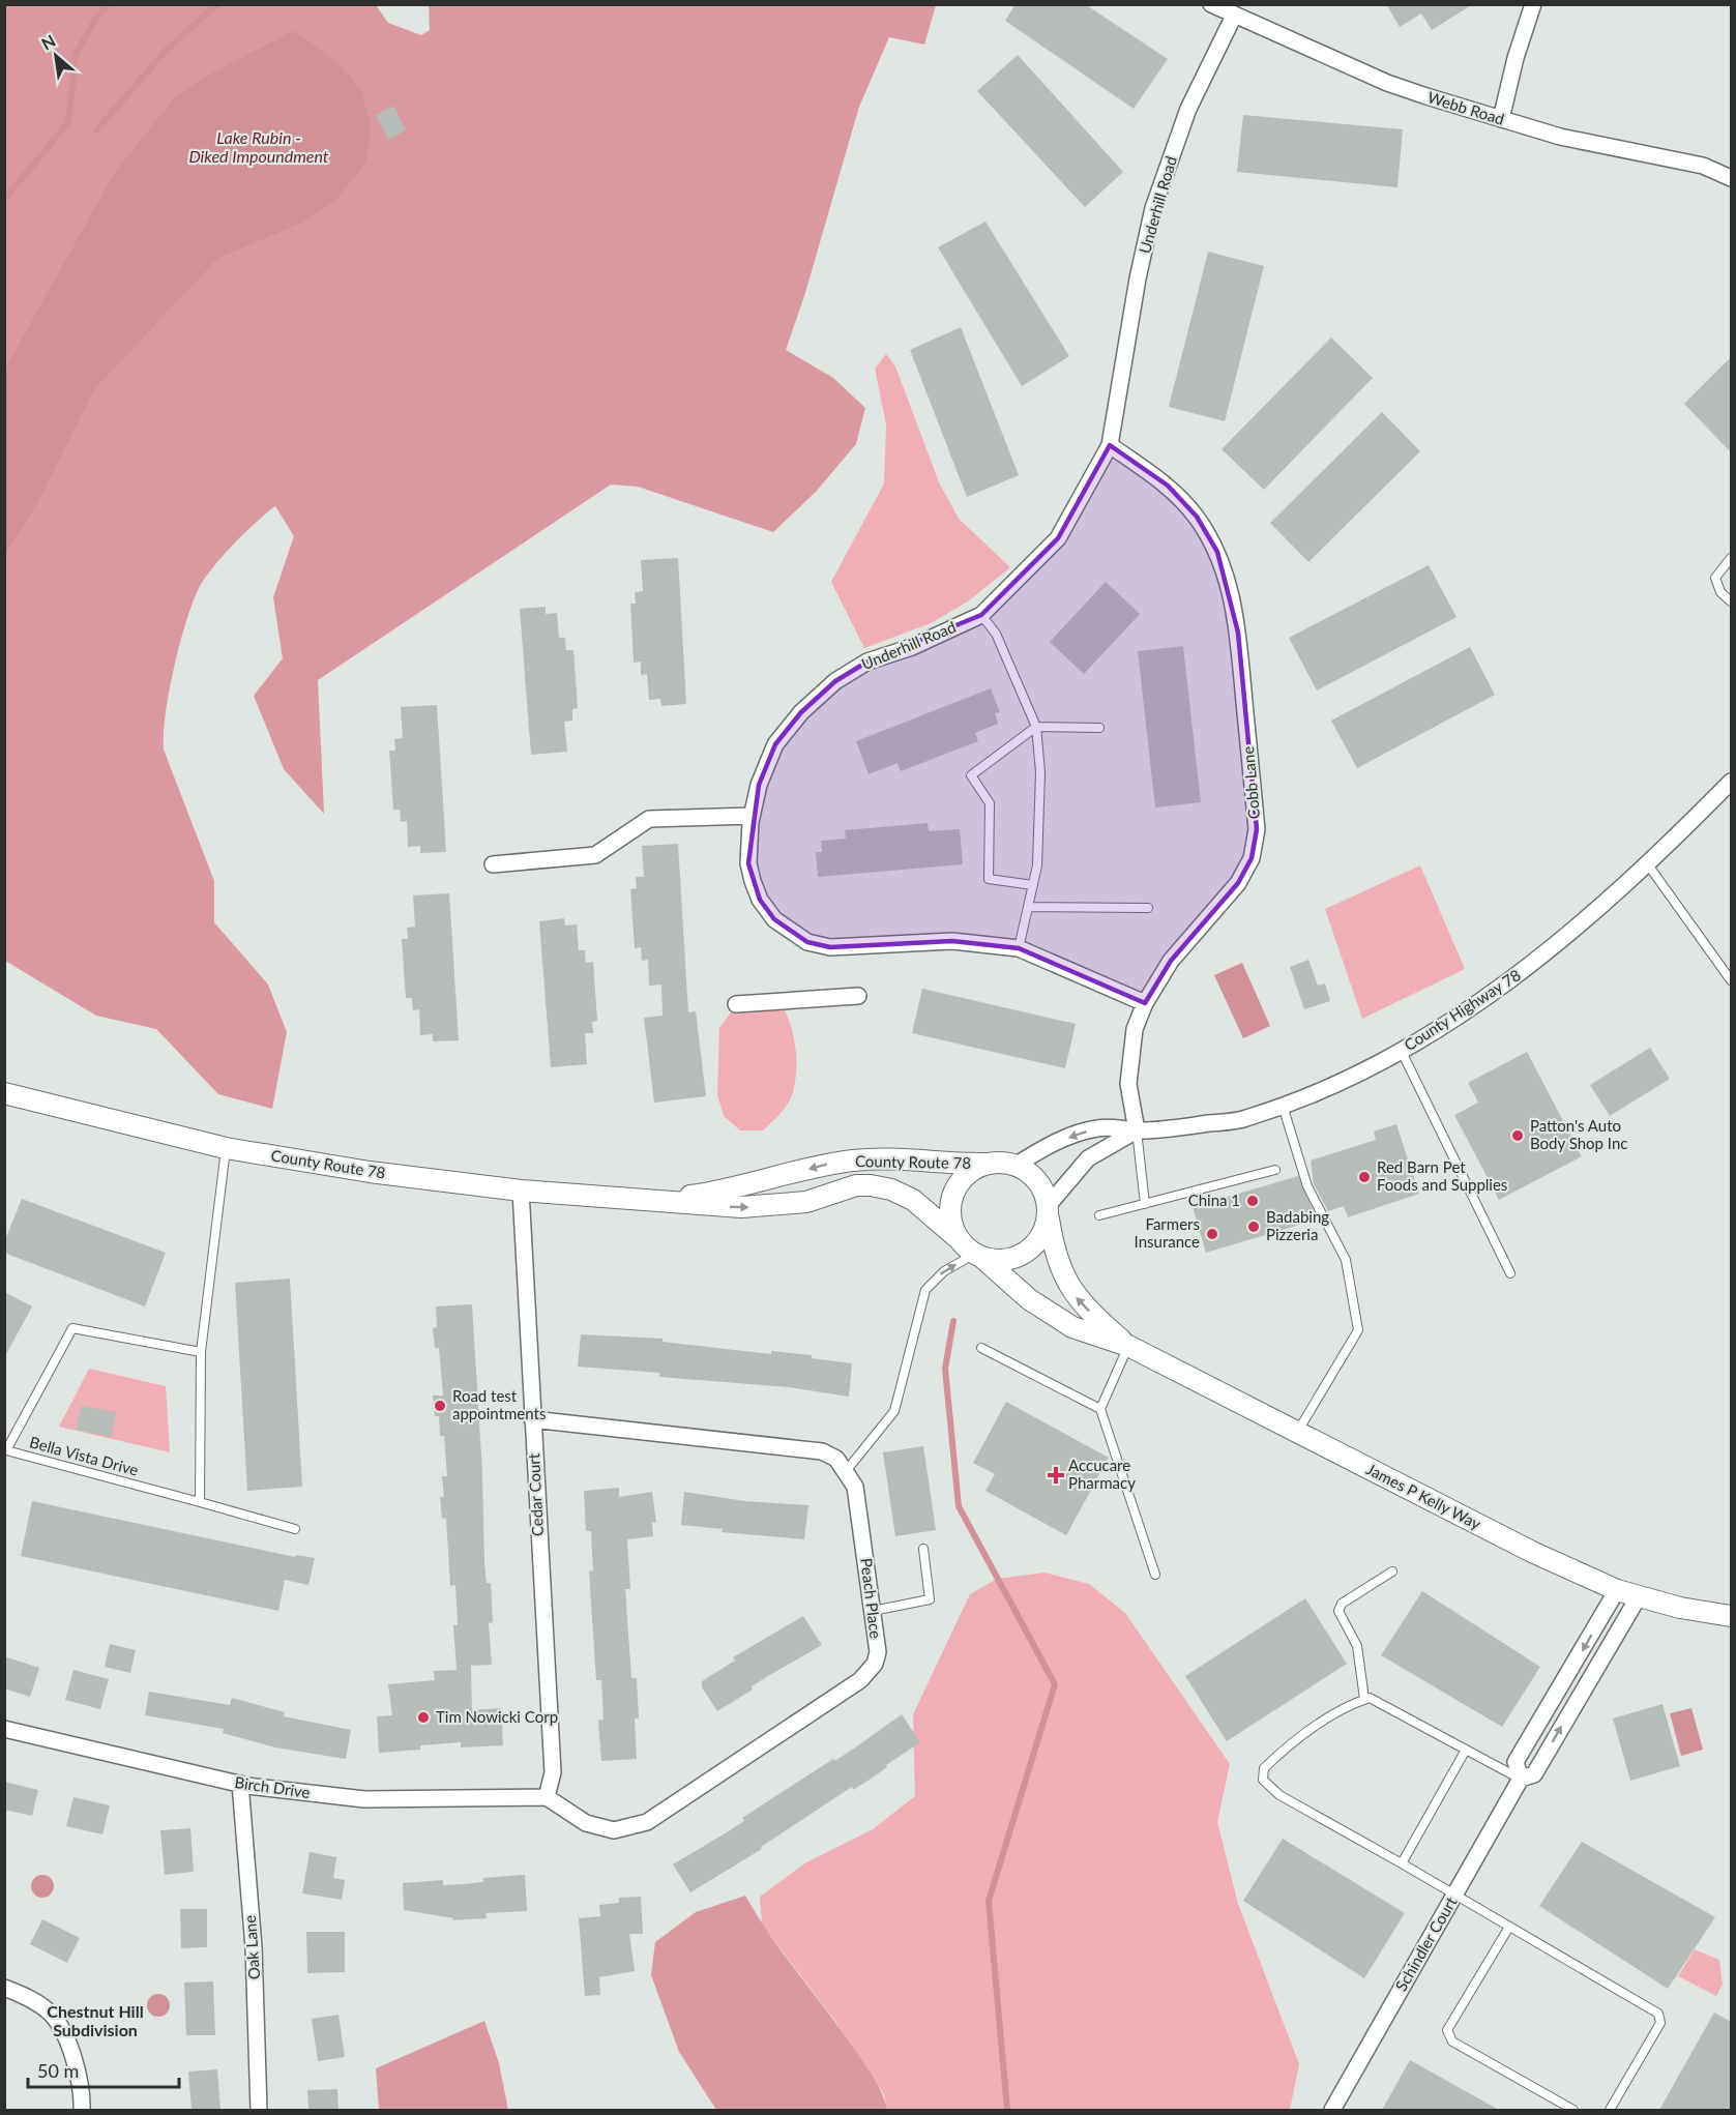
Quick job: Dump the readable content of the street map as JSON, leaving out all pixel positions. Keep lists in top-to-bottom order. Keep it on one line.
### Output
{"streets":{"street":["Webb Road","Underhill Road","Cobb Lane","County Highway 78","County Route 78","Cedar Court","James P Kelly Way","Peach Place","Birch Drive","Schindler Court","Oak Lane"],"lane":["Bella Vista Drive"]},"crossings":[["Webb Road","Underhill Road"],["Underhill Road","Cobb Lane"],["Cobb Lane","County Highway 78"],["County Highway 78","County Route 78"],["County Highway 78","James P Kelly Way"],["County Route 78","Cedar Court"],["County Route 78","James P Kelly Way"],["Cedar Court","Peach Place"],["Cedar Court","Birch Drive"],["James P Kelly Way","Schindler Court"],["Peach Place","Birch Drive"],["Birch Drive","Oak Lane"]],"districts":["Chestnut Hill Subdivision"],"water":["Lake Rubin - Diked Impoundment"],"places":{"other":["Patton's Auto Body Shop Inc","Red Barn Pet Foods and Supplies","China 1","Badabing Pizzeria","Farmers Insurance","Road test appointments","Tim Nowicki Corp"],"health":["Accucare Pharmacy"]},"scale_bar":"50 m","north":"top left"}
